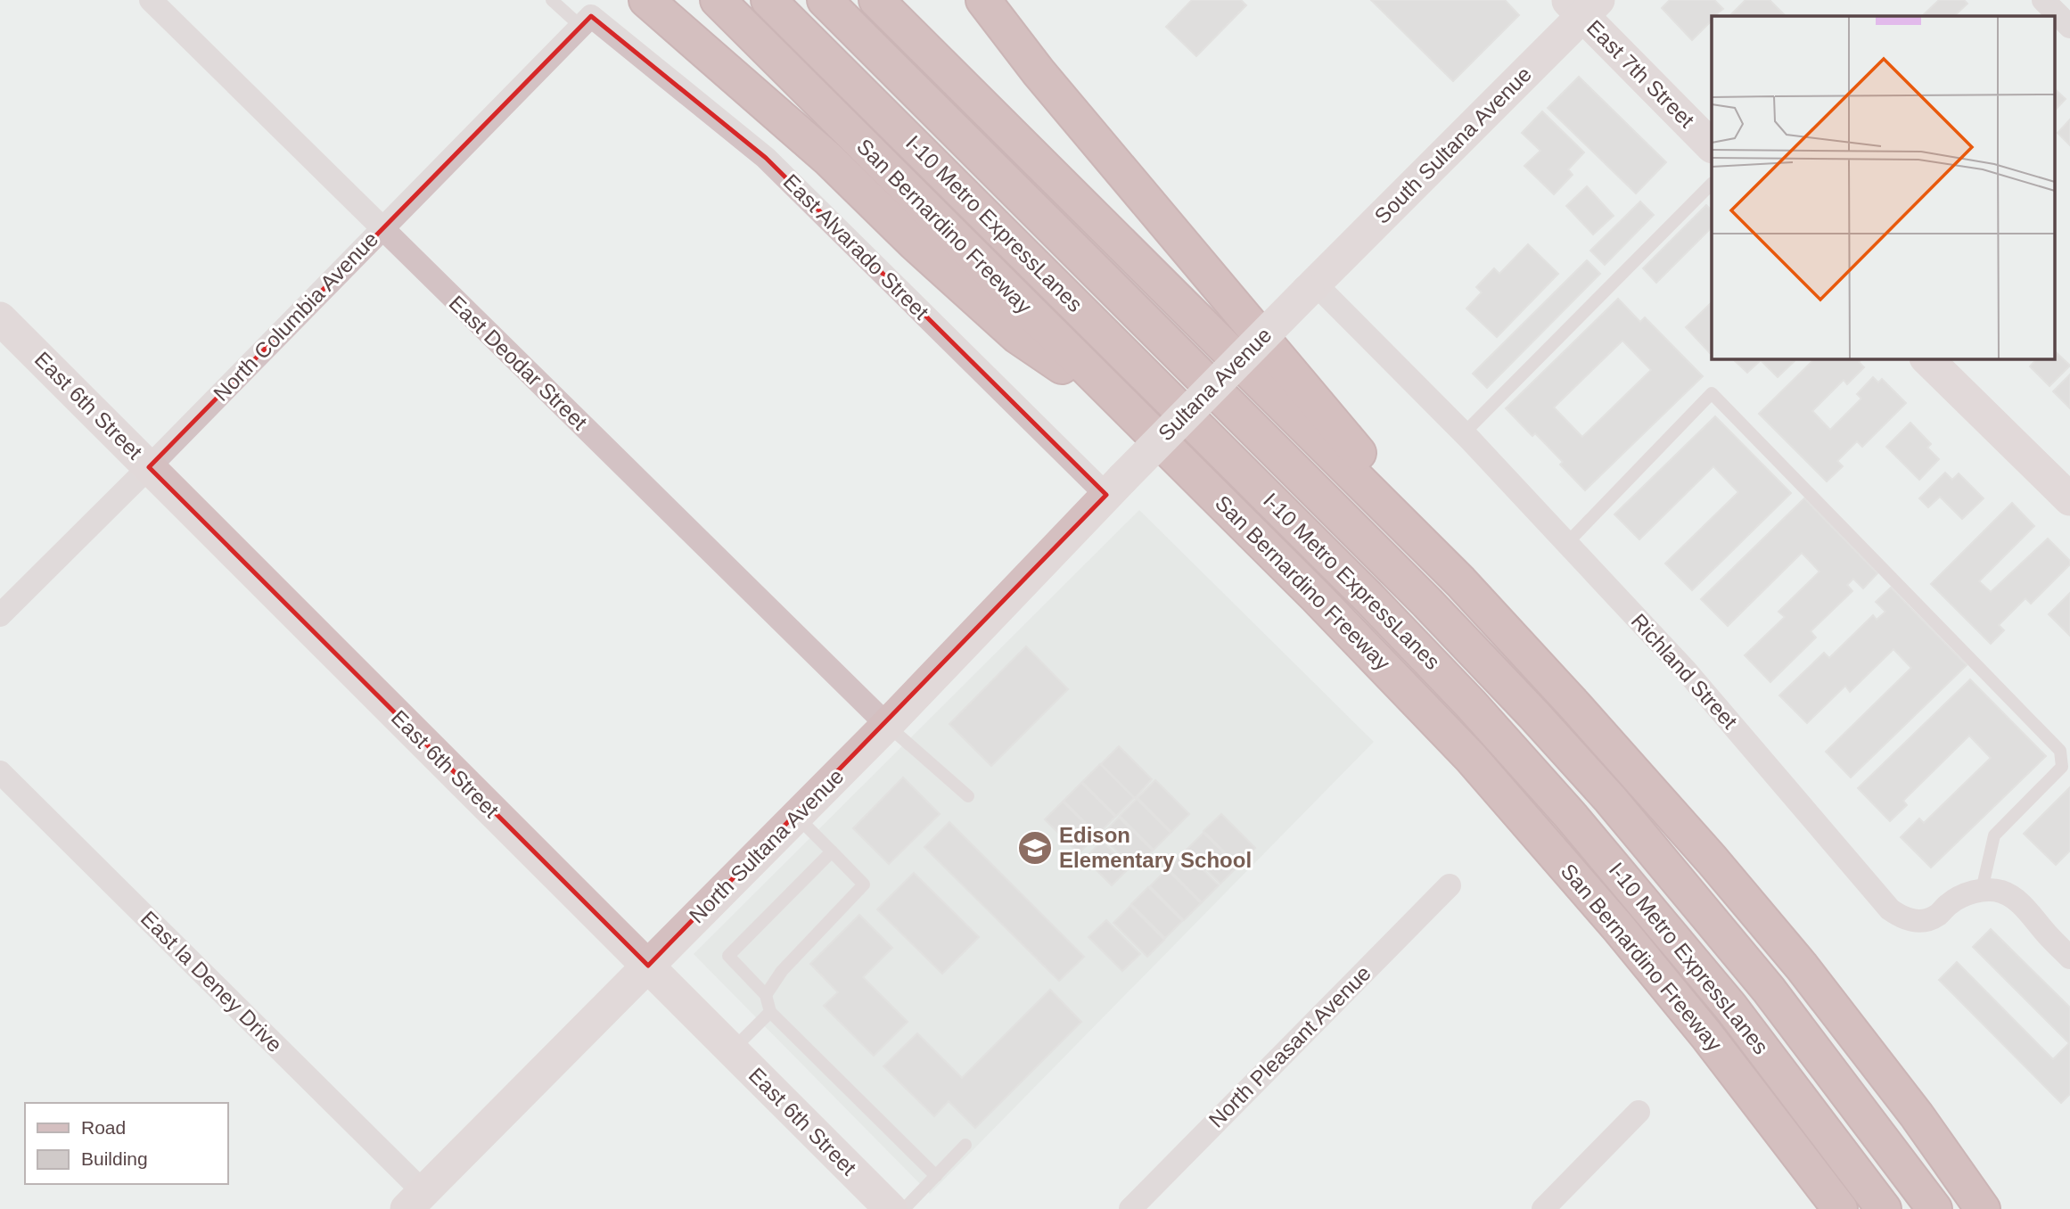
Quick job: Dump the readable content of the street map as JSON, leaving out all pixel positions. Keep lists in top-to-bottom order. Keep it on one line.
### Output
{"streets":{"highway":["I-10 Metro ExpressLanes","San Bernardino Freeway"],"street":["East 7th Street","South Sultana Avenue","East Alvarado Street","North Columbia Avenue","East Deodar Street","Sultana Avenue","East 6th Street","Richland Street","North Sultana Avenue","East la Deney Drive","North Pleasant Avenue"]},"crossings":[["East 7th Street","South Sultana Avenue"],["South Sultana Avenue","Sultana Avenue"],["South Sultana Avenue","Richland Street"],["East Alvarado Street","North Columbia Avenue"],["East Alvarado Street","Sultana Avenue"],["East Alvarado Street","North Sultana Avenue"],["North Columbia Avenue","East Deodar Street"],["North Columbia Avenue","East 6th Street"],["East Deodar Street","North Sultana Avenue"],["Sultana Avenue","Richland Street"],["Sultana Avenue","North Sultana Avenue"],["East 6th Street","North Sultana Avenue"],["North Sultana Avenue","East la Deney Drive"]],"places":{"school or university":["Edison Elementary School"]},"legend":["Road","Building"]}
